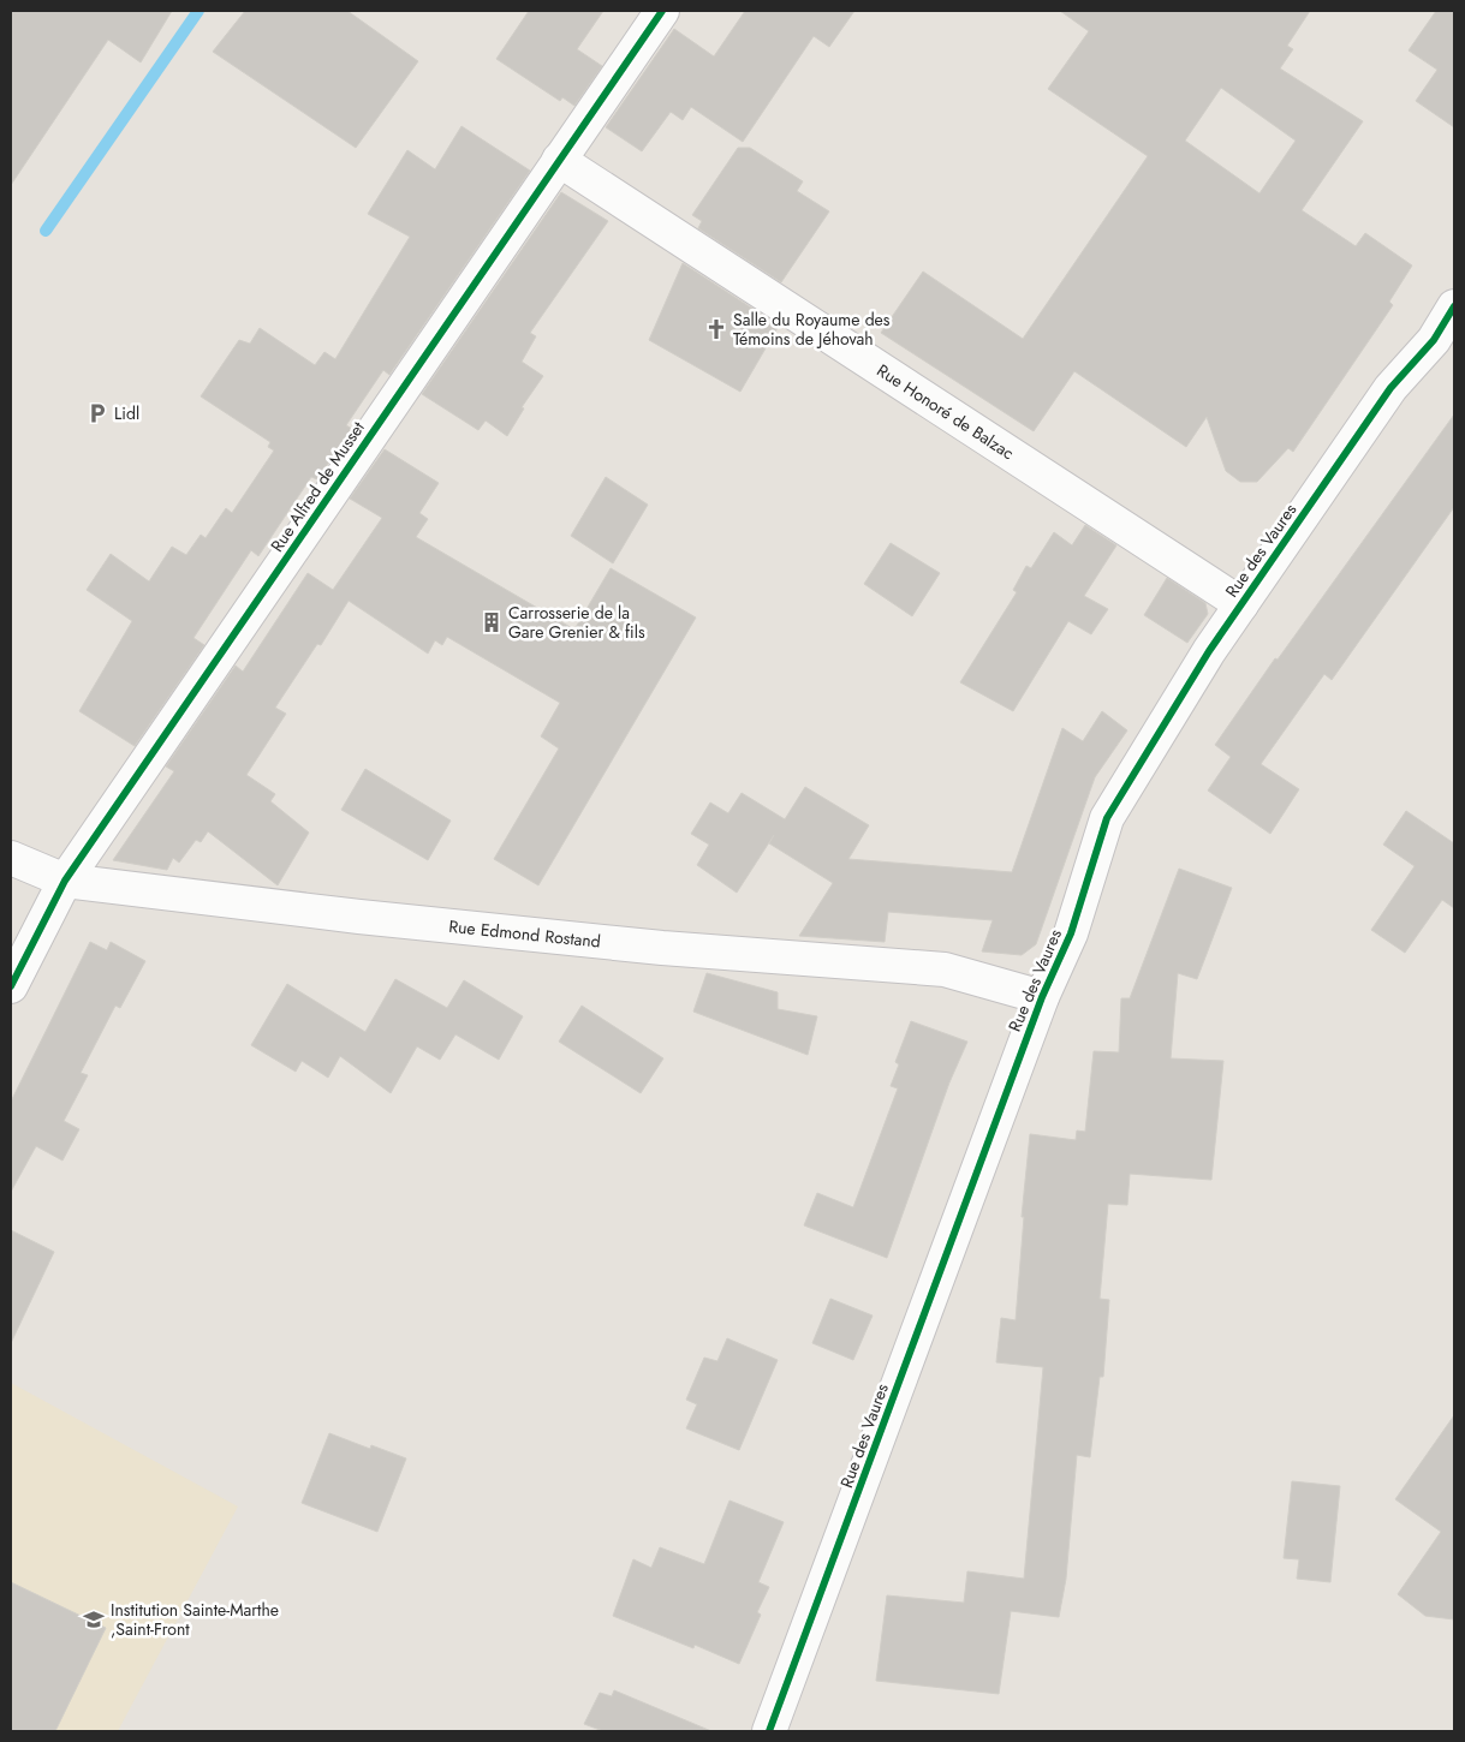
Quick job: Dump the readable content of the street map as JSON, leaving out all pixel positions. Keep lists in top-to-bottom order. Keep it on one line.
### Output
{"streets":{"street":["Rue Honoré de Balzac","Rue Alfred de Musset","Rue des Vaures","Rue Edmond Rostand"]},"crossings":[["Rue Honoré de Balzac","Rue Alfred de Musset"],["Rue Honoré de Balzac","Rue des Vaures"],["Rue Alfred de Musset","Rue Edmond Rostand"],["Rue des Vaures","Rue Edmond Rostand"]],"places":{"church":["Salle du Royaume des Témoins de Jéhovah"],"parking":["Lidl"],"building":["Carrosserie de la Gare Grenier & fils"],"school or university":["Institution Sainte-Marthe ,Saint-Front"]}}
